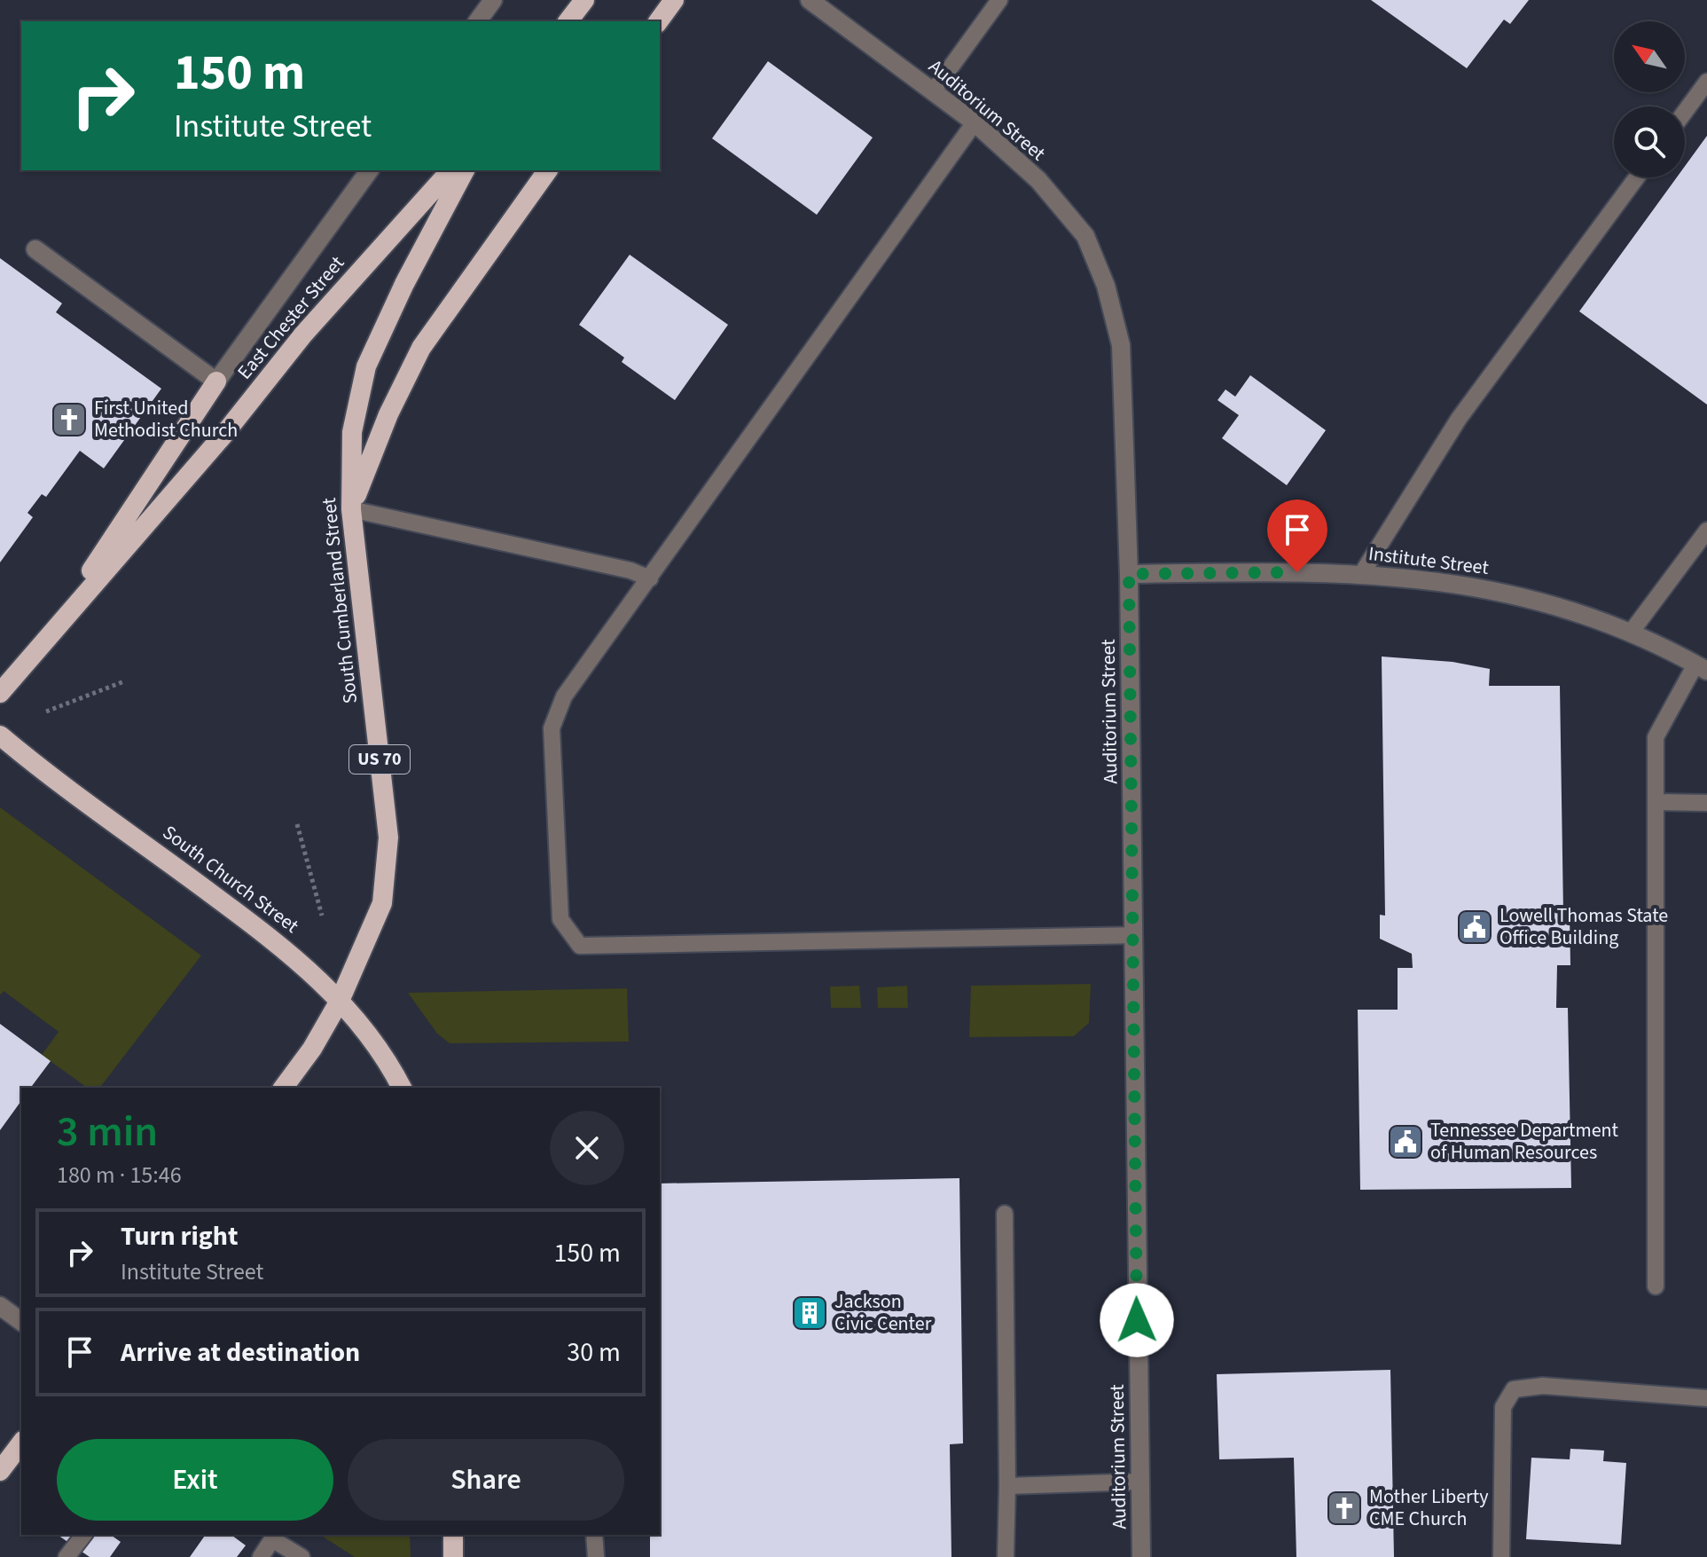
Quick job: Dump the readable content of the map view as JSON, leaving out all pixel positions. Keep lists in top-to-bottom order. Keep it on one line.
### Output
{"streets":{"highway":["East Chester Street","South Cumberland Street","US 70","South Church Street"],"street":["Auditorium Street","Institute Street"]},"crossings":[["Auditorium Street","Institute Street"],["South Cumberland Street","US 70"],["South Cumberland Street","South Church Street"],["US 70","South Church Street"]],"places":{"church":["First United Methodist Church","Mother Liberty CME Church"],"public building":["Lowell Thomas State Office Building","Tennessee Department of Human Resources"],"building":["Jackson Civic Center"]},"north":"top left","page":{"turn":["150 m","Institute Street"],"heading":["3 min","180 m · 15:46"],"list":[{"name":"Turn right","note":"Institute Street","value":"150 m"},{"name":"Arrive at destination","value":"30 m"}],"buttons":["Exit","Share"]}}
